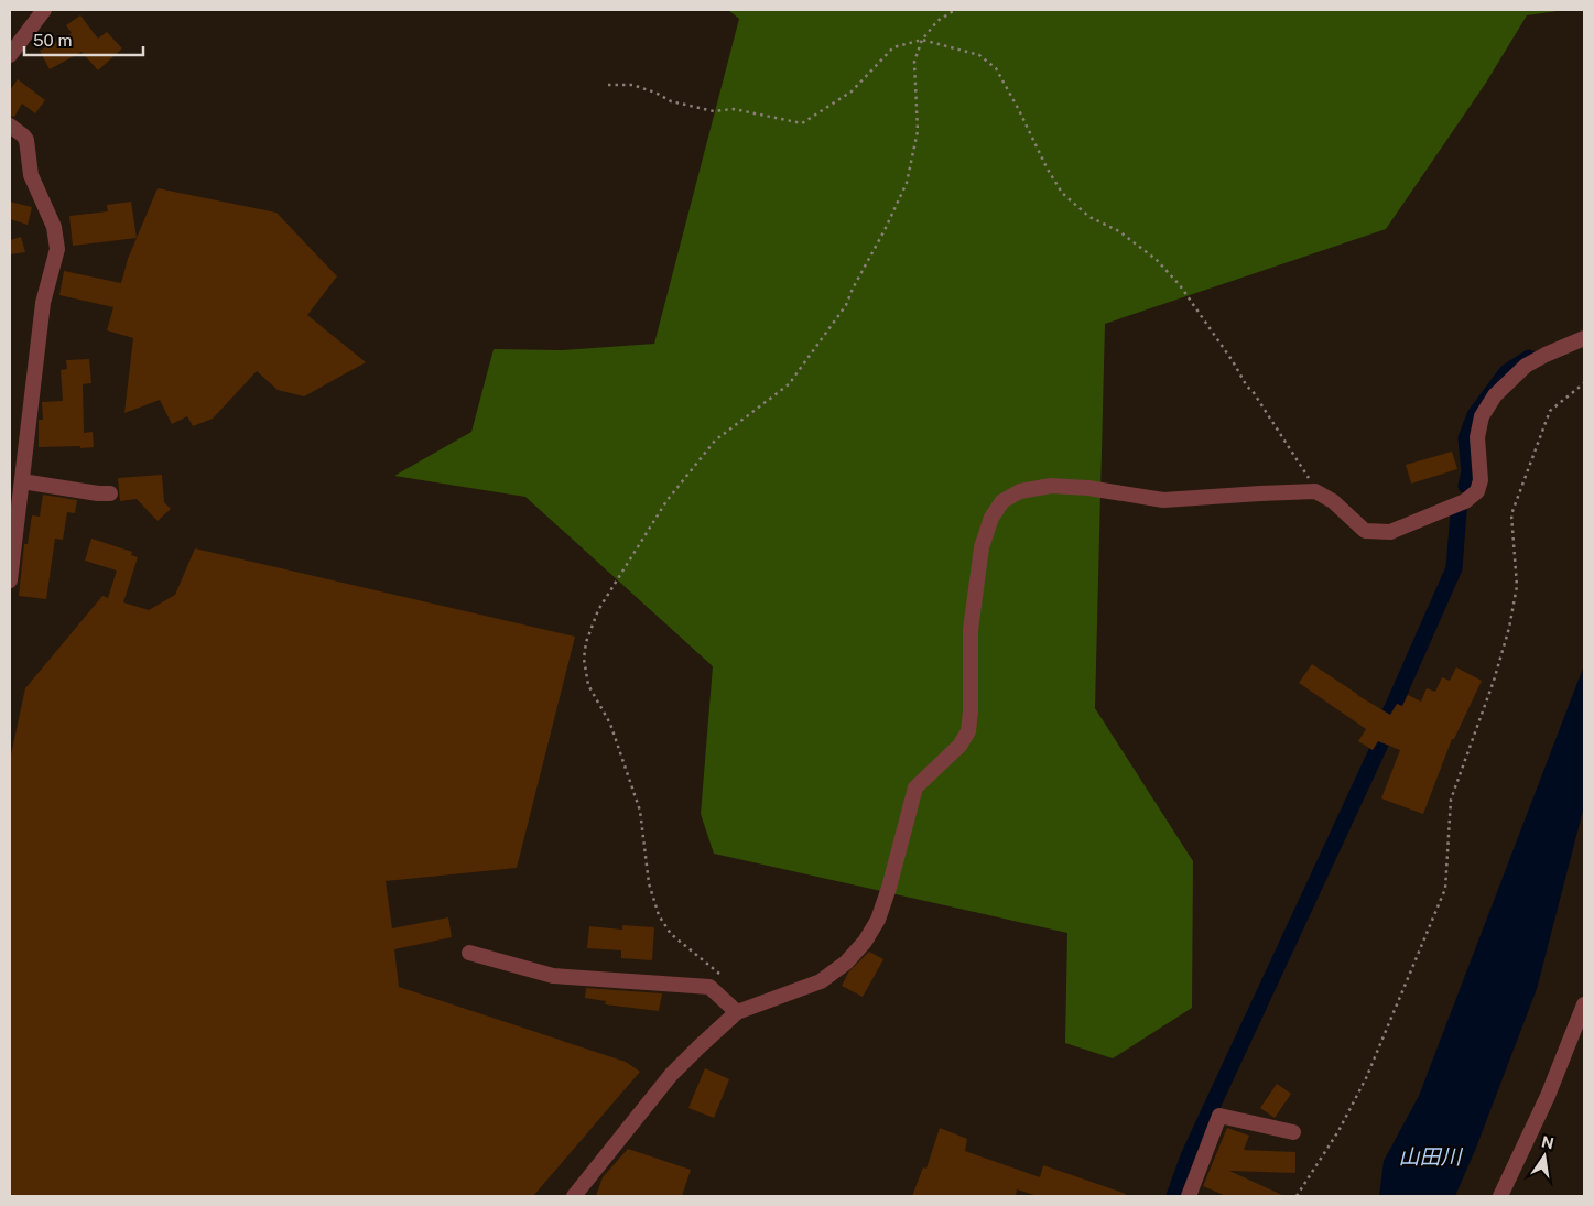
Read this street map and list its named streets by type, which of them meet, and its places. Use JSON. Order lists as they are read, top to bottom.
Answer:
{
  "water": ["山田川"],
  "scale_bar": "50 m",
  "north": "top"
}
